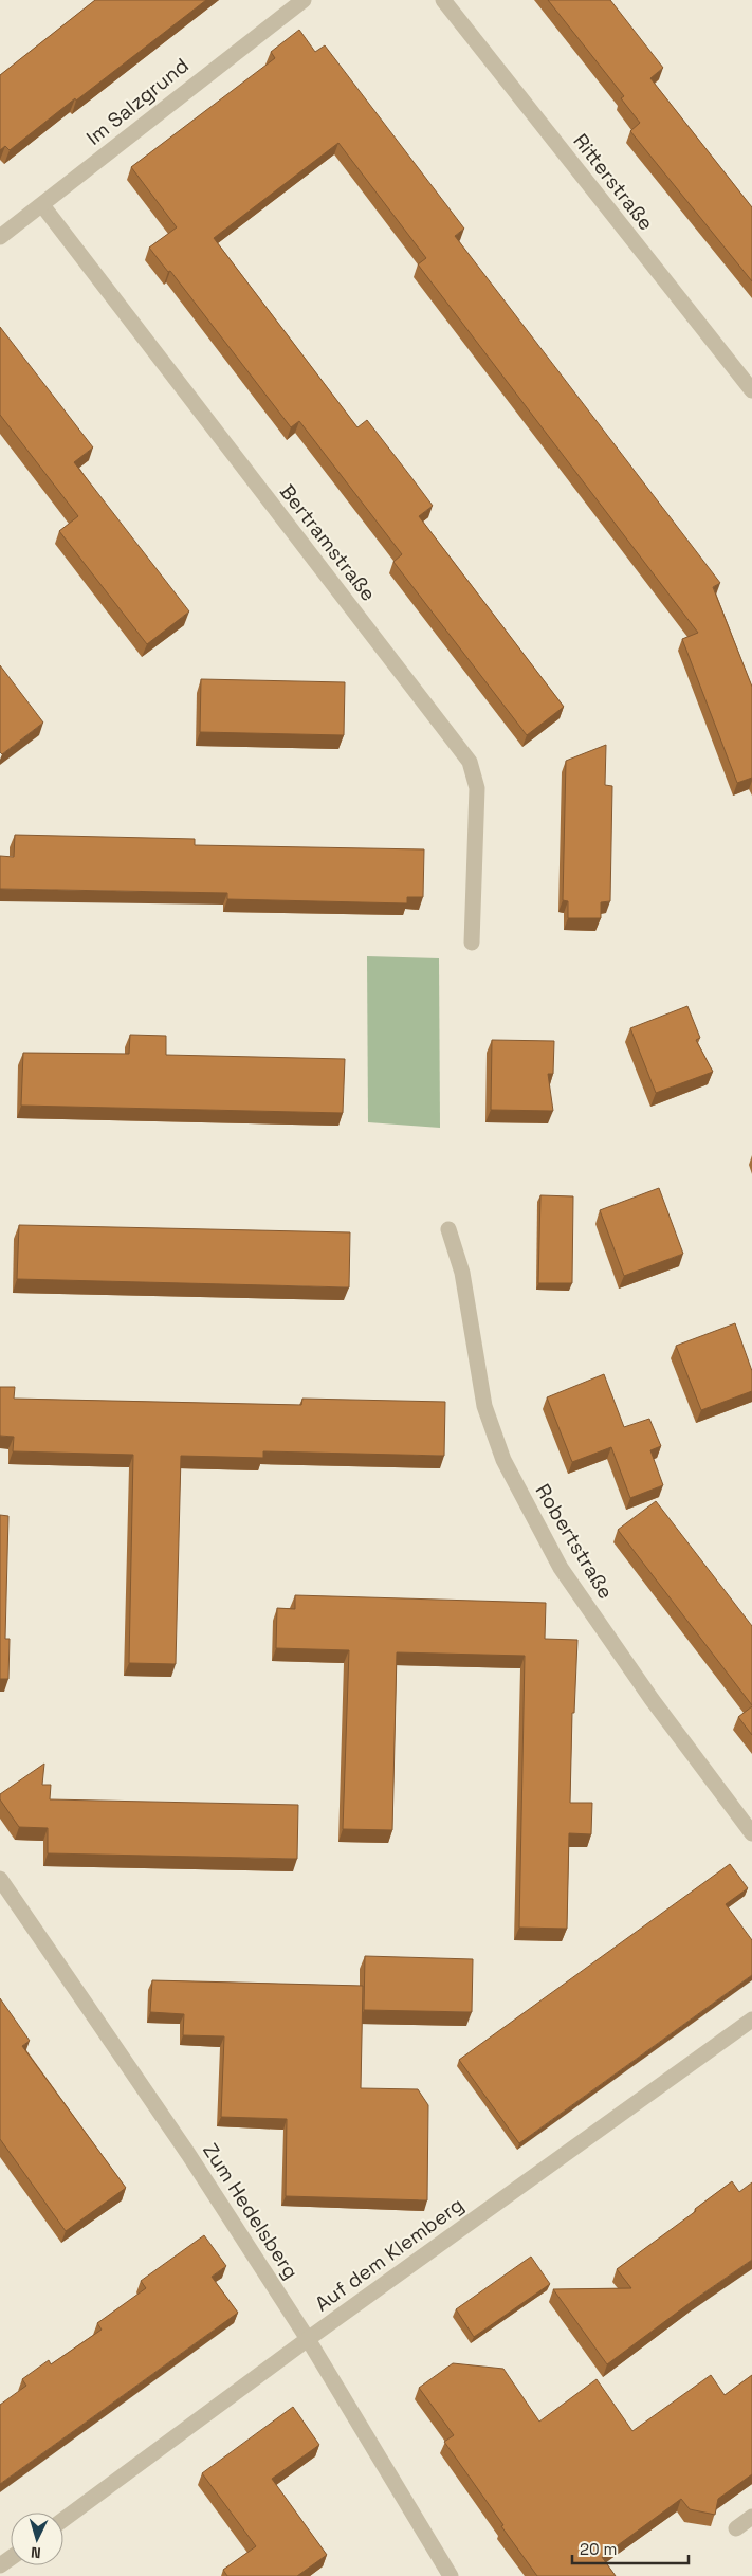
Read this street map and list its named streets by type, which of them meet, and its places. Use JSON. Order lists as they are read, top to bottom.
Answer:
{
  "streets": {
    "street": [
      "Im Salzgrund",
      "Ritterstraße",
      "Bertramstraße",
      "Robertstraße",
      "Zum Hedelsberg",
      "Auf dem Klemberg"
    ]
  },
  "crossings": [
    ["Im Salzgrund", "Bertramstraße"],
    ["Zum Hedelsberg", "Auf dem Klemberg"]
  ],
  "scale_bar": "20 m",
  "north": "bottom"
}
